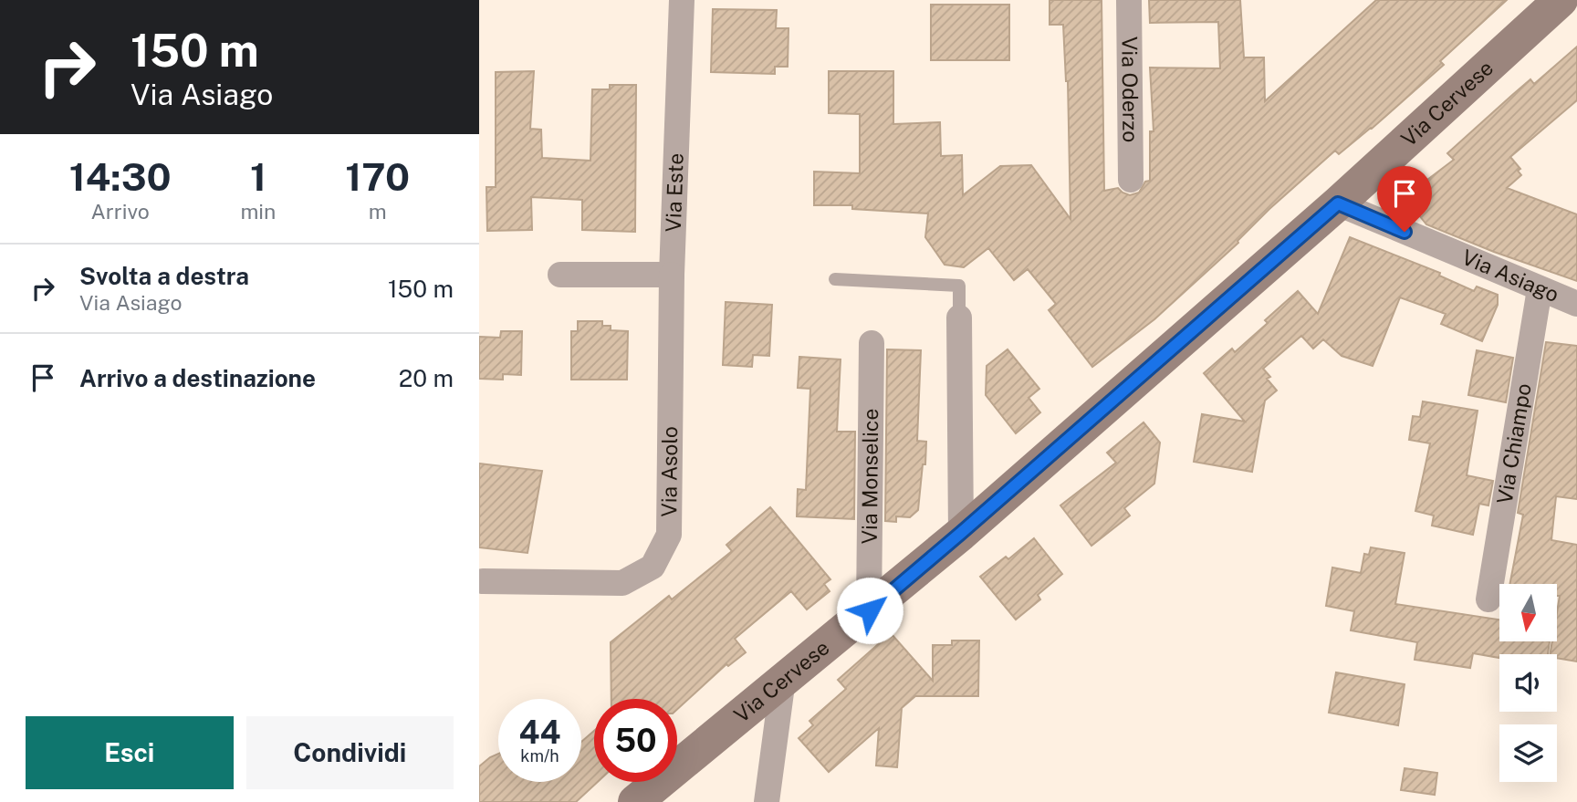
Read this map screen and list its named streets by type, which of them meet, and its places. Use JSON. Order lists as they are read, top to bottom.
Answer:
{
  "streets": {
    "main road": ["Via Cervese"],
    "street": [
      "Via Oderzo",
      "Via Este",
      "Via Asiago",
      "Via Chiampo",
      "Via Asolo",
      "Via Monselice"
    ]
  },
  "crossings": [
    ["Via Cervese", "Via Asiago"],
    ["Via Cervese", "Via Monselice"],
    ["Via Este", "Via Asolo"],
    ["Via Asiago", "Via Chiampo"]
  ],
  "north": "bottom",
  "page": {
    "turn": ["150 m", "Via Asiago"],
    "eta": [
      "14:30",
      "Arrivo",
      "1",
      "min",
      "170",
      "m"
    ],
    "list": [
      {
        "name": "Svolta a destra",
        "note": "Via Asiago",
        "value": "150 m"
      },
      {
        "name": "Arrivo a destinazione",
        "value": "20 m"
      }
    ],
    "speed": "44 km/h",
    "limit": "50",
    "buttons": ["Esci", "Condividi"]
  }
}
